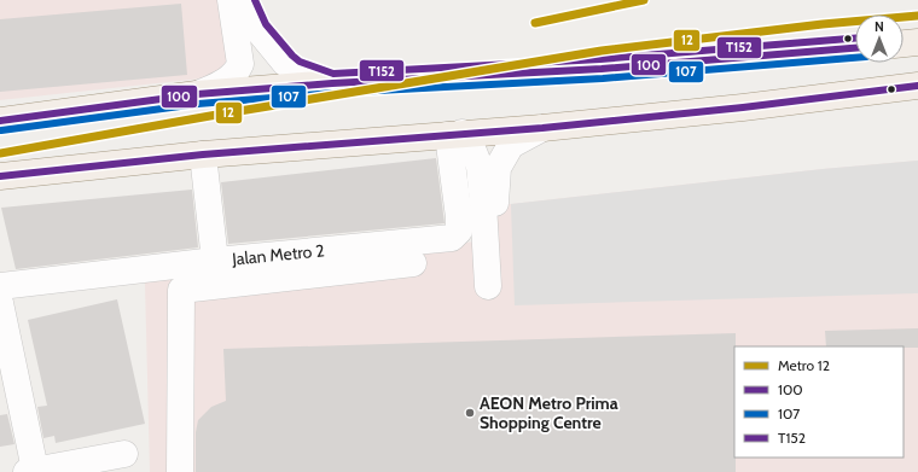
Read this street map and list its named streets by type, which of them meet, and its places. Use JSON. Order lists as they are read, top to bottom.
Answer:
{
  "streets": {
    "street": ["Jalan Metro 2"]
  },
  "places": ["AEON Metro Prima Shopping Centre"],
  "lines": [
    "metro line 12",
    "transit line T152",
    "transit line 100",
    "transit line 107"
  ],
  "legend": [
    "Metro 12",
    "100",
    "107",
    "T152"
  ],
  "north": "top"
}
